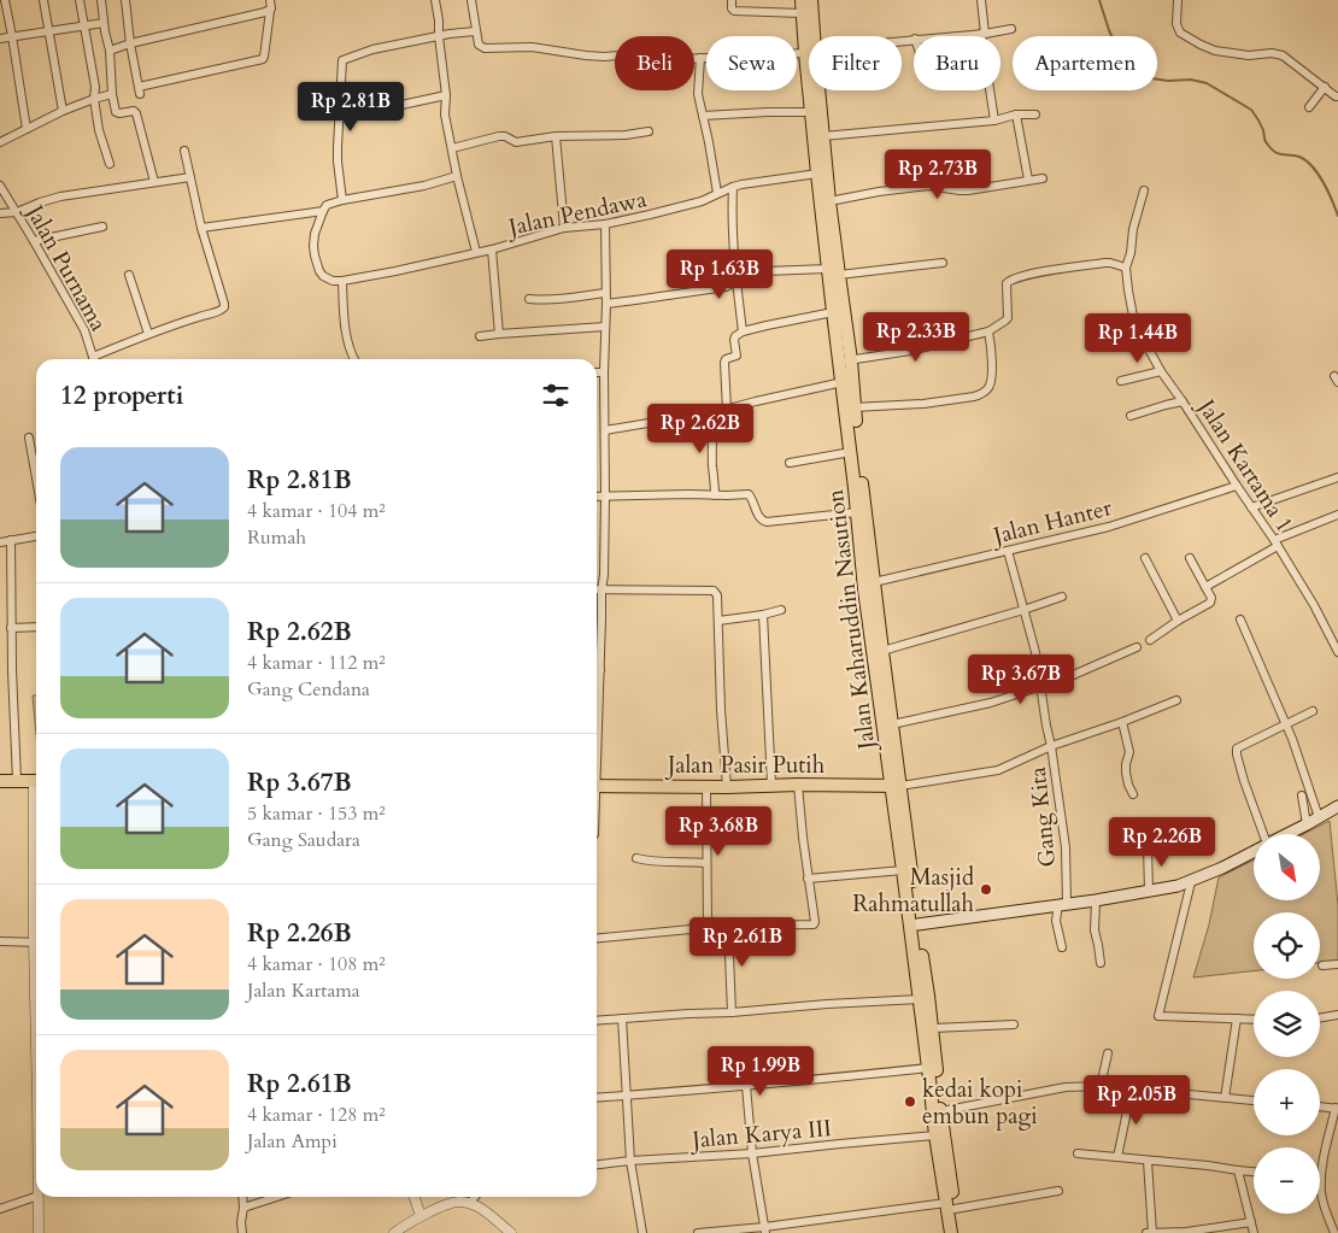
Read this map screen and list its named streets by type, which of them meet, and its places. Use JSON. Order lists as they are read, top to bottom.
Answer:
{
  "streets": {
    "highway": ["Jalan Kaharuddin Nasution", "Jalan Pasir Putih"],
    "street": [
      "Jalan Pendawa",
      "Jalan Purnama",
      "Jalan Kartama 1",
      "Jalan Hanter",
      "Gang Kita",
      "Jalan Karya III"
    ]
  },
  "crossings": [
    ["Jalan Pendawa", "Jalan Kaharuddin Nasution"],
    ["Jalan Kartama 1", "Jalan Hanter"],
    ["Jalan Hanter", "Jalan Kaharuddin Nasution"],
    ["Jalan Hanter", "Gang Kita"],
    ["Jalan Kaharuddin Nasution", "Jalan Pasir Putih"],
    ["Jalan Kaharuddin Nasution", "Jalan Karya III"]
  ],
  "places": ["Masjid Rahmatullah", "kedai kopi embun pagi"],
  "north": "bottom right",
  "page": {
    "chip": [
      "Beli",
      "Sewa",
      "Filter",
      "Baru",
      "Apartemen"
    ],
    "price": [
      "Rp 2.81B",
      "Rp 2.73B",
      "Rp 1.63B",
      "Rp 2.33B",
      "Rp 1.44B",
      "Rp 2.62B",
      "Rp 3.67B",
      "Rp 3.68B",
      "Rp 2.26B",
      "Rp 2.61B",
      "Rp 1.99B",
      "Rp 2.05B"
    ],
    "heading": "12 properti",
    "list": [
      {
        "name": "Rp 2.81B",
        "note": "4 kamar · 104 m² · Rumah"
      },
      {
        "name": "Rp 2.62B",
        "note": "4 kamar · 112 m² · Gang Cendana"
      },
      {
        "name": "Rp 3.67B",
        "note": "5 kamar · 153 m² · Gang Saudara"
      },
      {
        "name": "Rp 2.26B",
        "note": "4 kamar · 108 m² · Jalan Kartama"
      },
      {
        "name": "Rp 2.61B",
        "note": "4 kamar · 128 m² · Jalan Ampi"
      }
    ],
    "map_buttons": ["+", "−"]
  }
}
